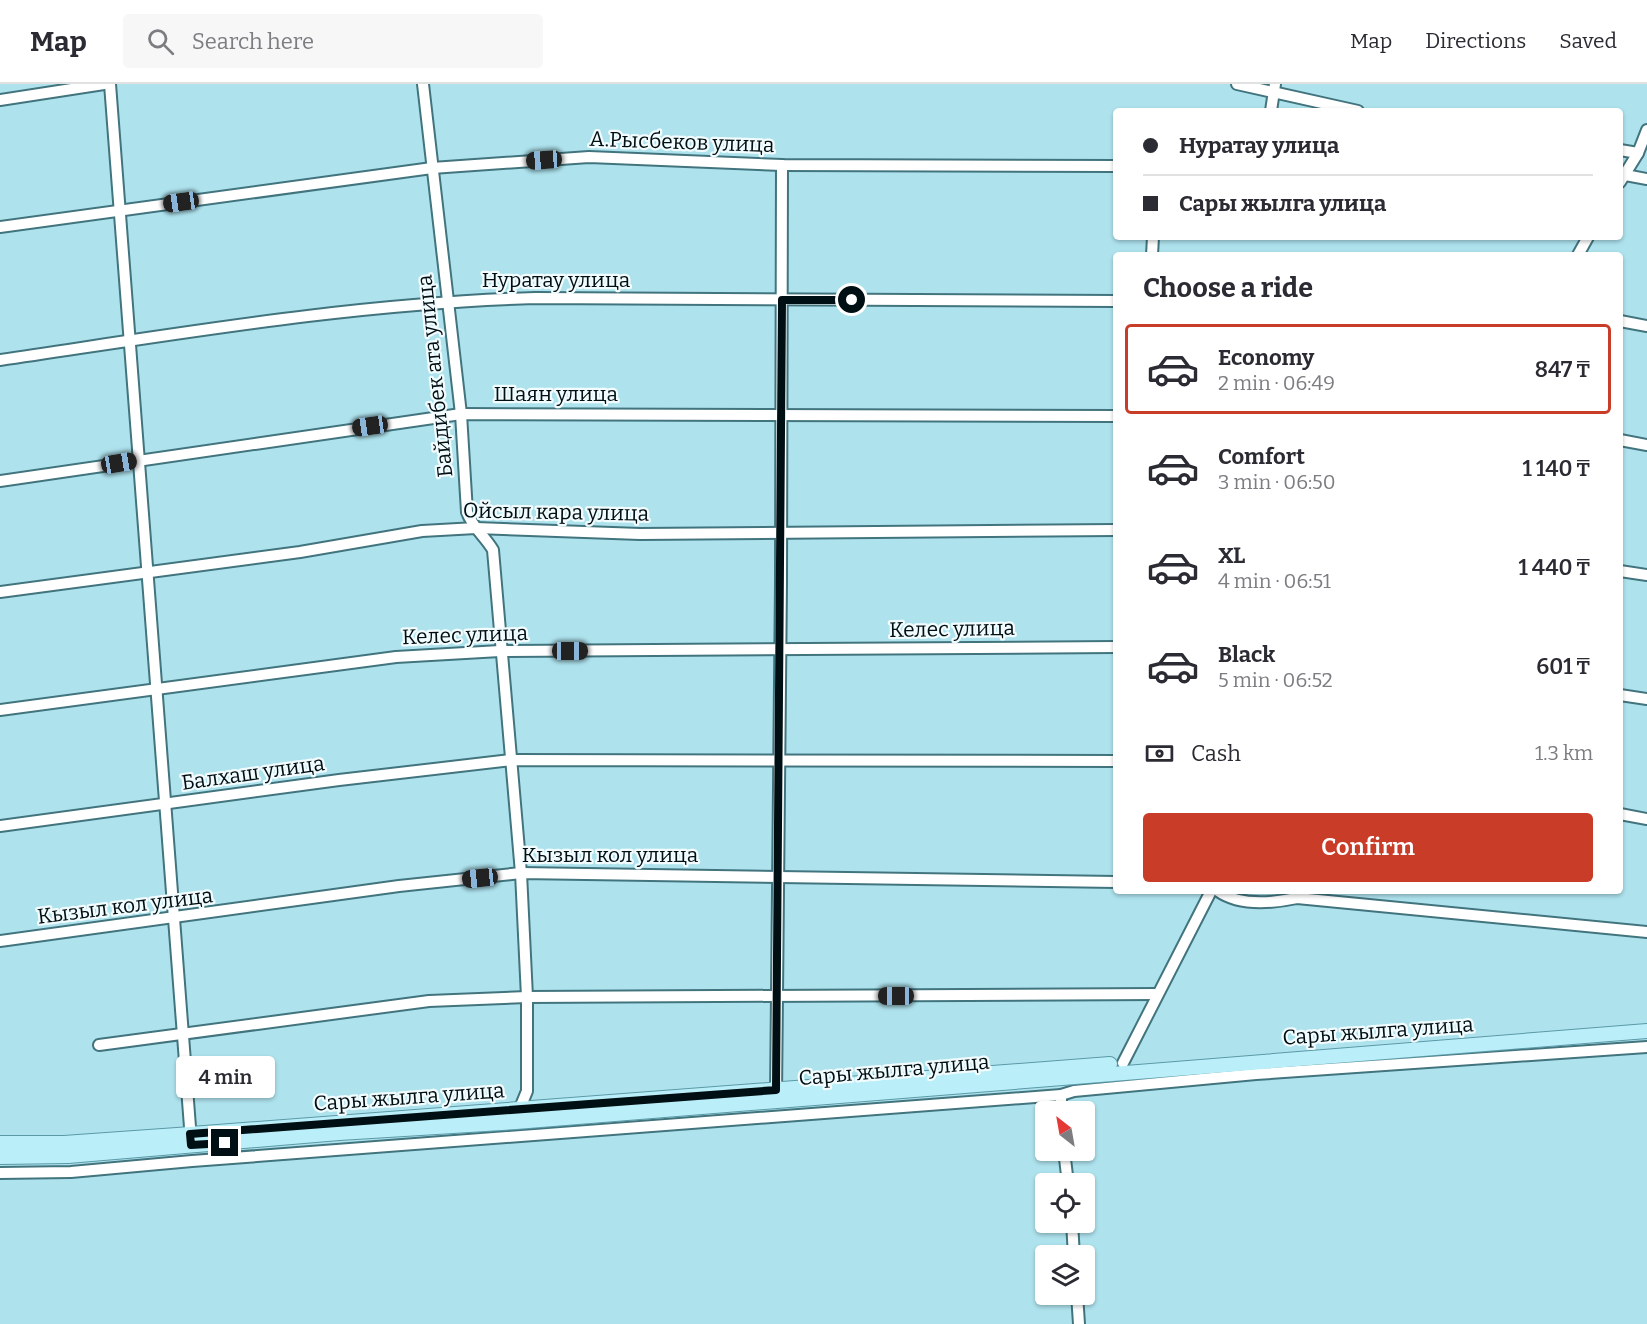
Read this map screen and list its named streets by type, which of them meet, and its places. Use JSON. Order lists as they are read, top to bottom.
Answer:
{
  "streets": {
    "main road": ["Сары жылга улица"],
    "street": [
      "А.Рысбеков улица",
      "Нуратау улица",
      "Байдибек ата улица",
      "Шаян улица",
      "Ойсыл кара улица",
      "Келес улица",
      "Балхаш улица",
      "Кызыл кол улица"
    ]
  },
  "crossings": [
    ["А.Рысбеков улица", "Байдибек ата улица"],
    ["Нуратау улица", "Байдибек ата улица"],
    ["Байдибек ата улица", "Шаян улица"],
    ["Байдибек ата улица", "Ойсыл кара улица"],
    ["Байдибек ата улица", "Келес улица"],
    ["Байдибек ата улица", "Балхаш улица"],
    ["Байдибек ата улица", "Кызыл кол улица"],
    ["Байдибек ата улица", "Сары жылга улица"]
  ],
  "north": "top left",
  "page": {
    "header": "Map",
    "search": "Search here",
    "nav": ["Map", "Directions", "Saved"],
    "banner": ["Нуратау улица", "Сары жылга улица"],
    "heading": "Choose a ride",
    "list": [
      {
        "name": "Economy",
        "note": "2 min · 06:49",
        "value": "847 ₸"
      },
      {
        "name": "Comfort",
        "note": "3 min · 06:50",
        "value": "1 140 ₸"
      },
      {
        "name": "XL",
        "note": "4 min · 06:51",
        "value": "1 440 ₸"
      },
      {
        "name": "Black",
        "note": "5 min · 06:52",
        "value": "601 ₸"
      }
    ],
    "pay": ["Cash", "1.3 km"],
    "buttons": "Confirm",
    "bubble": "4 min"
  }
}
